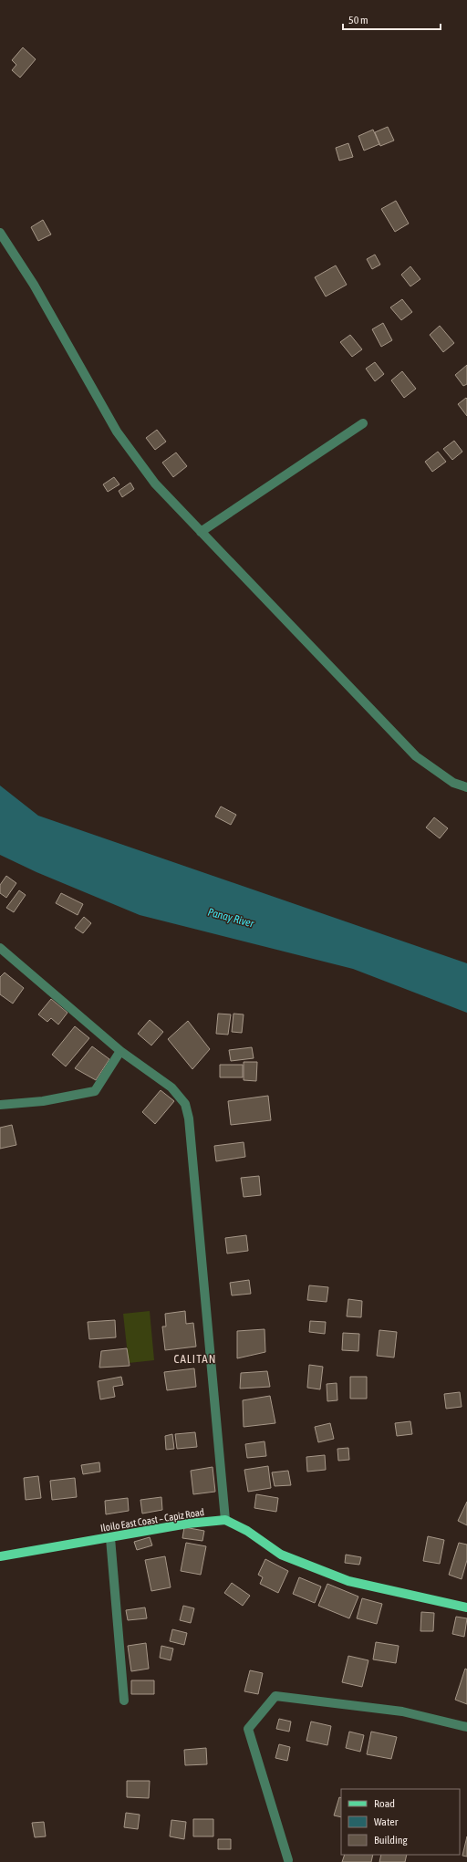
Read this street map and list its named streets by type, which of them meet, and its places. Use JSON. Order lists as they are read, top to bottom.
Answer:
{
  "streets": {
    "main road": ["Iloilo East Coast – Capiz Road"]
  },
  "districts": ["CALITAN"],
  "water": ["Panay River"],
  "legend": ["Road", "Water", "Building"],
  "scale_bar": "50 m"
}
